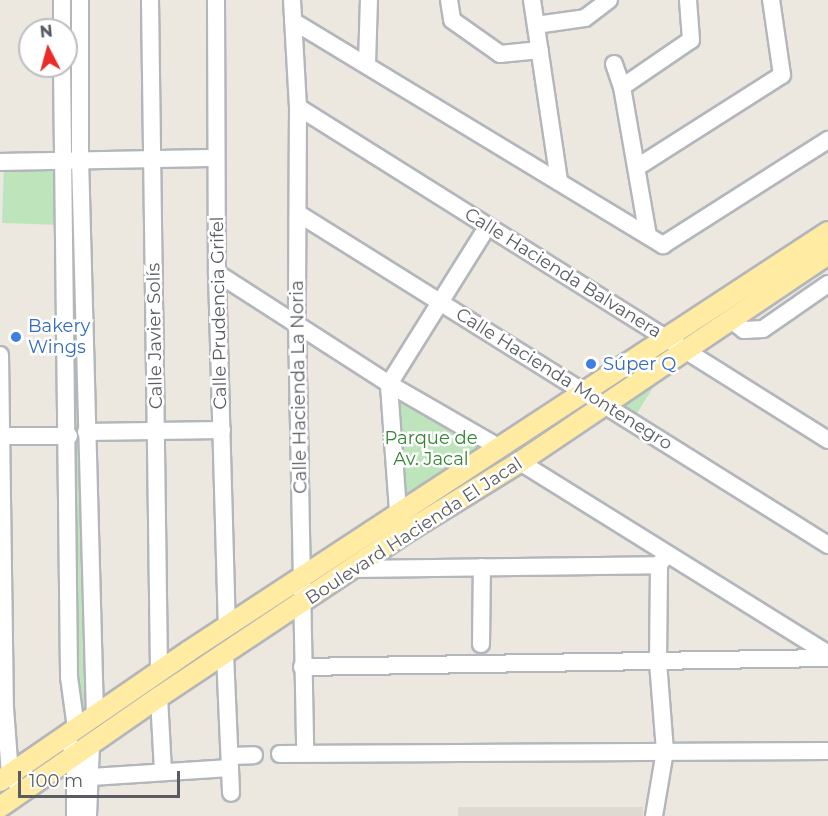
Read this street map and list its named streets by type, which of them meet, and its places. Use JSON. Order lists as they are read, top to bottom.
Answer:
{
  "streets": {
    "main road": ["Boulevard Hacienda El Jacal"],
    "street": [
      "Calle Hacienda Balvanera",
      "Calle Prudencia Grifel",
      "Calle Javier Solís",
      "Calle Hacienda Montenegro",
      "Calle Hacienda La Noria"
    ]
  },
  "crossings": [
    ["Calle Hacienda Balvanera", "Calle Hacienda La Noria"],
    ["Calle Hacienda Balvanera", "Boulevard Hacienda El Jacal"],
    ["Calle Prudencia Grifel", "Boulevard Hacienda El Jacal"],
    ["Calle Javier Solís", "Boulevard Hacienda El Jacal"],
    ["Calle Hacienda Montenegro", "Calle Hacienda La Noria"],
    ["Calle Hacienda Montenegro", "Boulevard Hacienda El Jacal"],
    ["Calle Hacienda La Noria", "Boulevard Hacienda El Jacal"]
  ],
  "parks": ["Parque de Av. Jacal"],
  "places": ["Bakery Wings", "Súper Q"],
  "scale_bar": "100 m",
  "north": "top"
}
